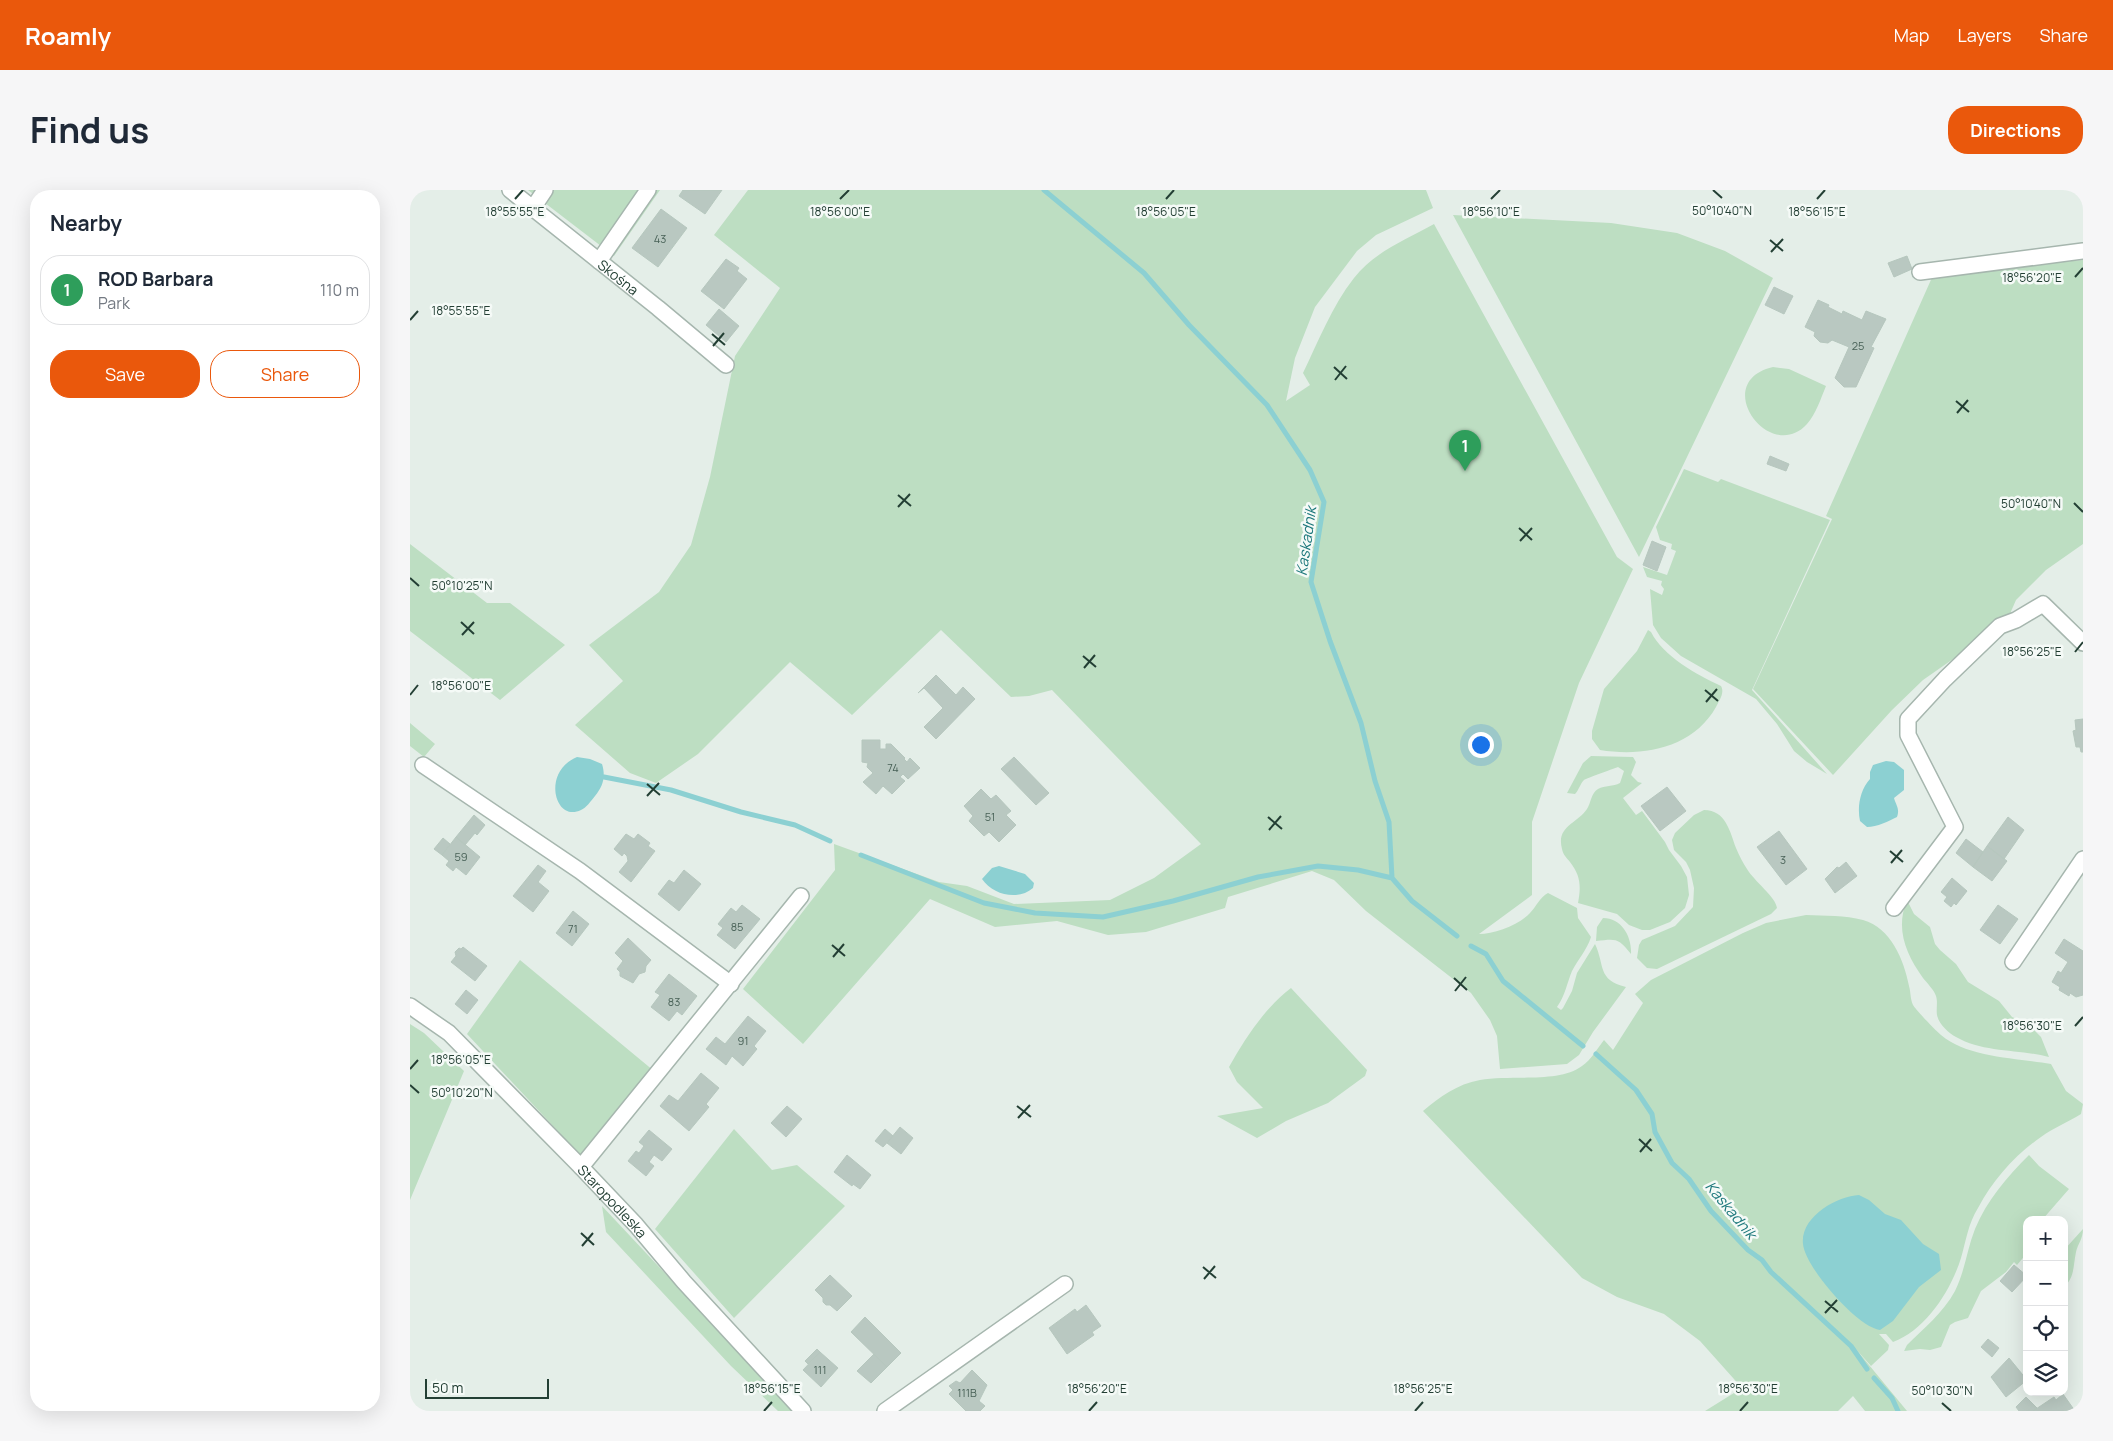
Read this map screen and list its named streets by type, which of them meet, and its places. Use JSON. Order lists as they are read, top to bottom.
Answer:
{
  "streets": {
    "street": ["Skośna", "Staropodleska"]
  },
  "water": ["Kaskadnik"],
  "house_numbers": [
    "43",
    "25",
    "74",
    "51",
    "59",
    "3",
    "85",
    "71",
    "83",
    "91",
    "111",
    "111B"
  ],
  "scale_bar": "50 m",
  "page": {
    "header": "Roamly",
    "nav": ["Map", "Layers", "Share"],
    "title": "Find us",
    "buttons": [
      "Directions",
      ["Save", "Share"]
    ],
    "heading": "Nearby",
    "list": [
      {
        "mark": "1",
        "name": "ROD Barbara",
        "note": "Park",
        "value": "110 m"
      }
    ],
    "pins": "1",
    "map_buttons": ["+", "−"],
    "scale": "50 m"
  },
  "coordinates": [
    "50°10'40\"N",
    "18°56'00\"E",
    "18°56'05\"E",
    "18°56'10\"E",
    "18°56'15\"E",
    "18°55'55\"E",
    "18°56'20\"E",
    "50°10'25\"N",
    "18°56'25\"E",
    "18°56'30\"E",
    "50°10'20\"N",
    "50°10'30\"N"
  ]
}
